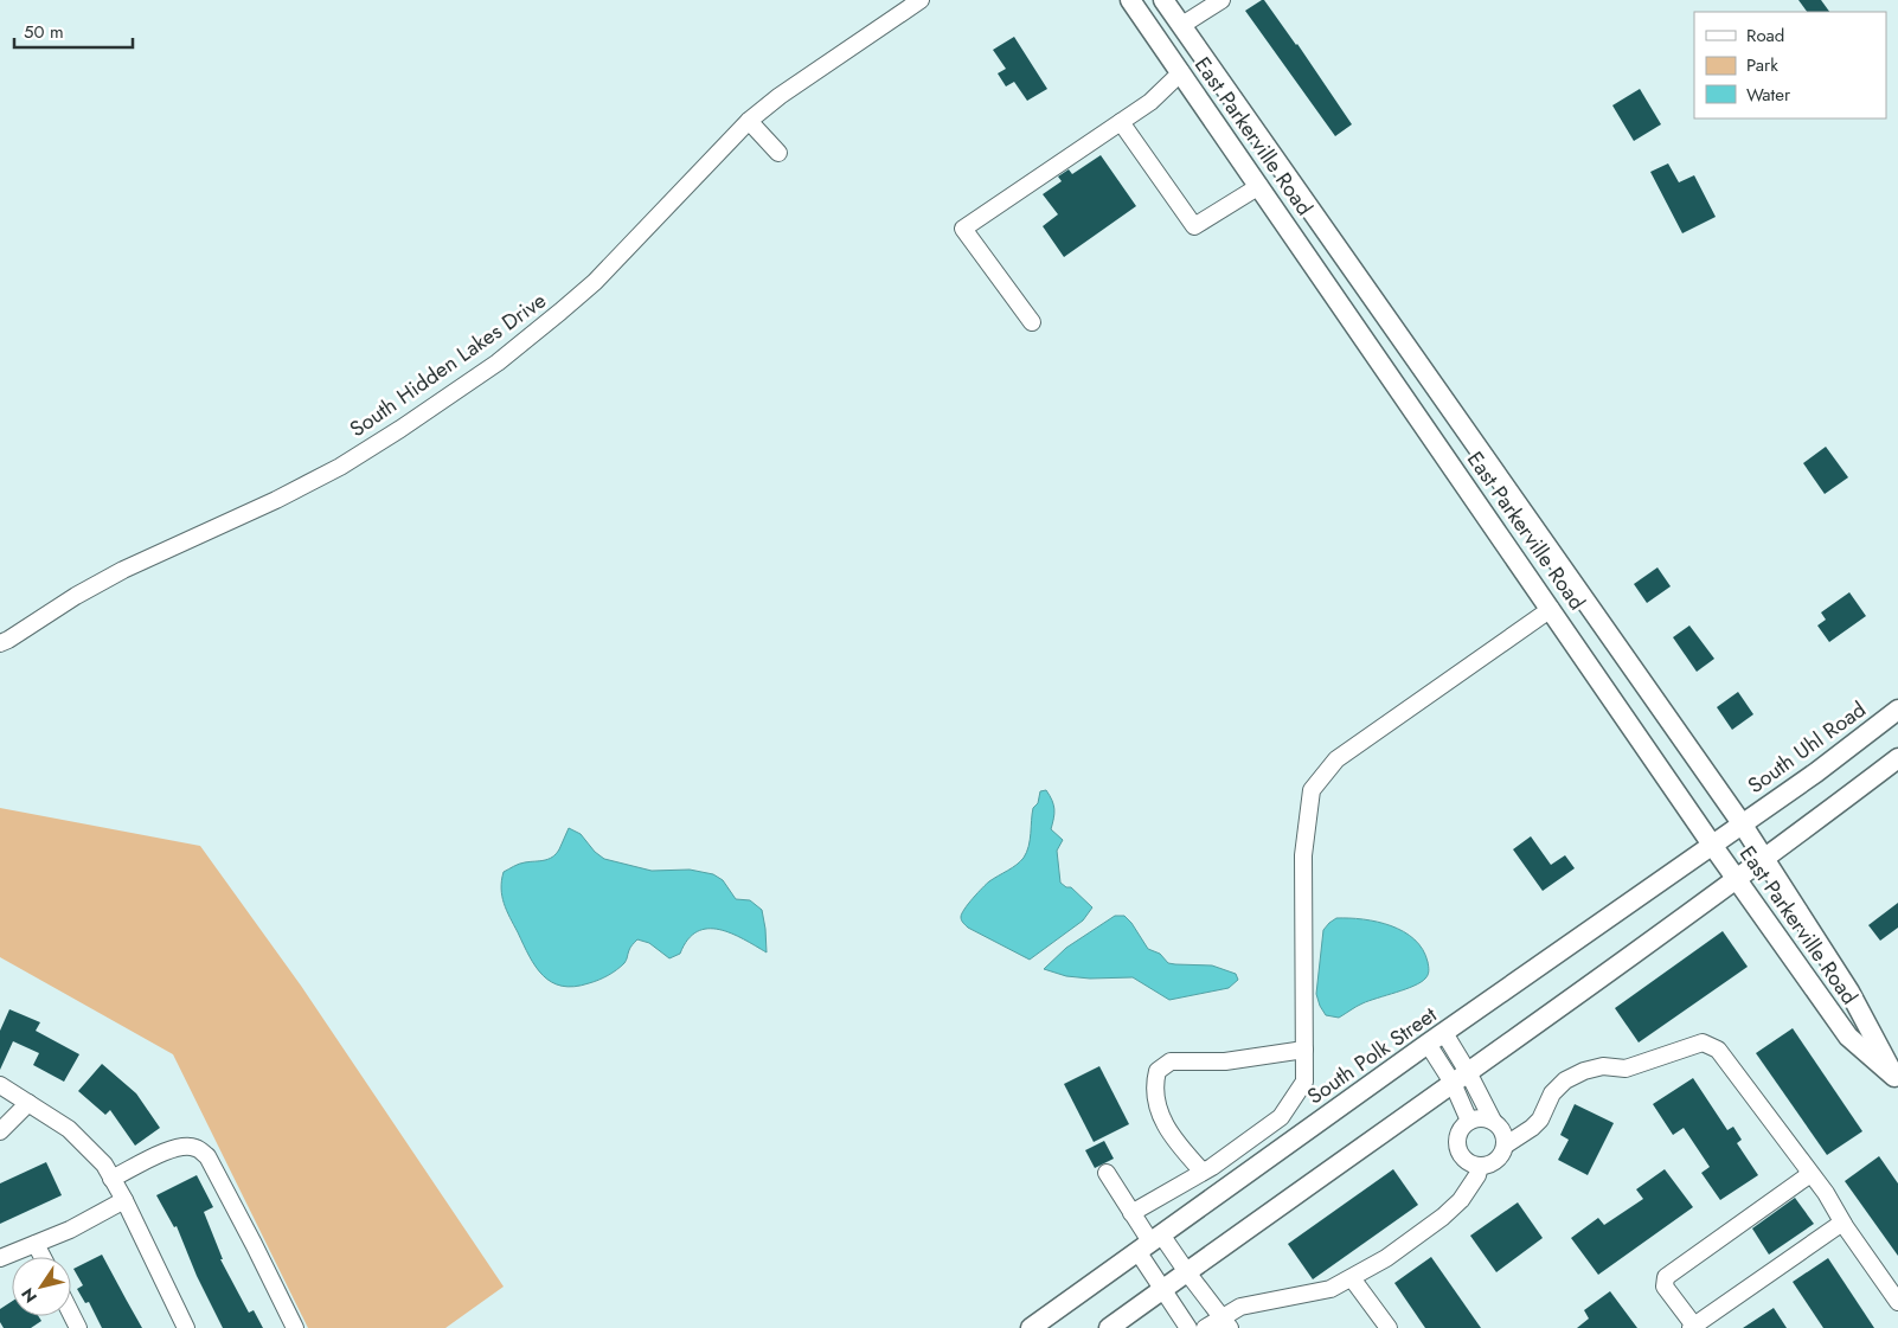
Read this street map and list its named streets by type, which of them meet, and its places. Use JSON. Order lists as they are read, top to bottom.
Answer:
{
  "streets": {
    "main road": ["East Parkerville Road", "South Uhl Road", "South Polk Street"],
    "street": ["South Hidden Lakes Drive"]
  },
  "crossings": [
    ["East Parkerville Road", "South Uhl Road"],
    ["East Parkerville Road", "South Polk Street"],
    ["South Uhl Road", "South Polk Street"]
  ],
  "legend": ["Road", "Park", "Water"],
  "scale_bar": "50 m",
  "north": "bottom left"
}
